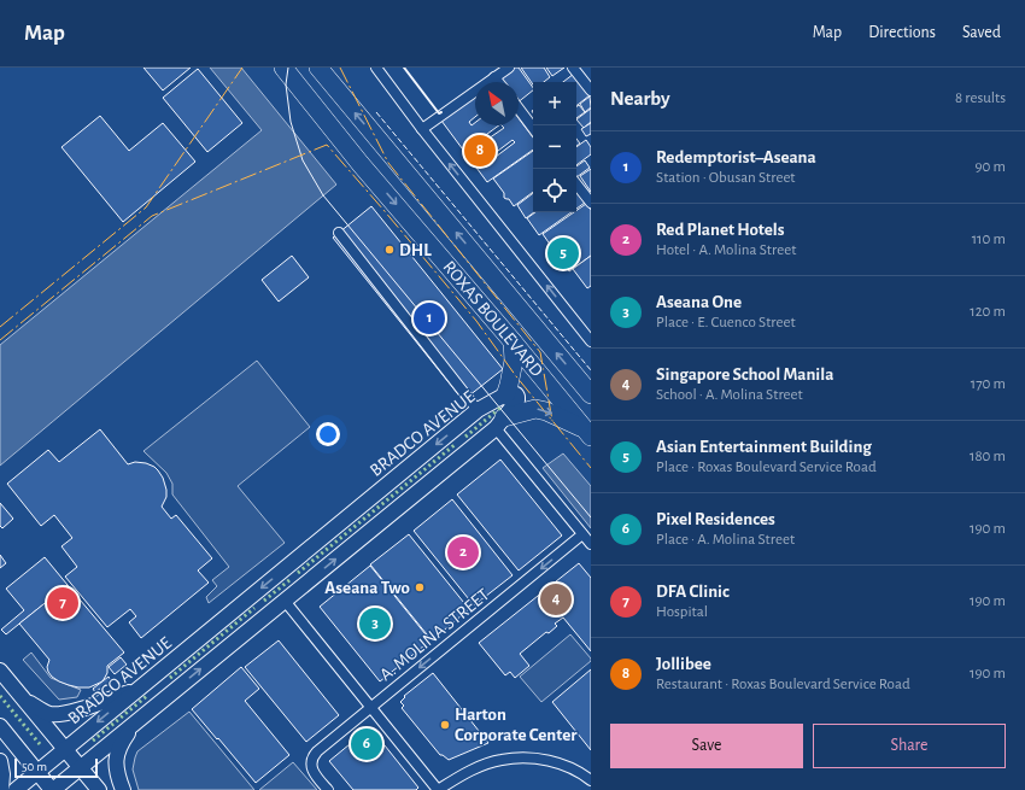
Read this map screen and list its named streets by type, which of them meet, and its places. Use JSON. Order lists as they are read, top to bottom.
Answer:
{
  "streets": {
    "highway": ["ROXAS BOULEVARD"],
    "street": ["BRADCO AVENUE", "A. MOLINA STREET"]
  },
  "one_way": ["A. MOLINA STREET"],
  "places": ["DHL", "Aseana Two", "Harton Corporate Center"],
  "scale_bar": "50 m",
  "north": "top left",
  "page": {
    "header": "Map",
    "nav": ["Map", "Directions", "Saved"],
    "heading": ["Nearby", "8 results"],
    "map_buttons": ["+", "−"],
    "list": [
      {
        "mark": "1",
        "name": "Redemptorist–Aseana",
        "note": "Station · Obusan Street",
        "value": "90 m"
      },
      {
        "mark": "2",
        "name": "Red Planet Hotels",
        "note": "Hotel · A. Molina Street",
        "value": "110 m"
      },
      {
        "mark": "3",
        "name": "Aseana One",
        "note": "Place · E. Cuenco Street",
        "value": "120 m"
      },
      {
        "mark": "4",
        "name": "Singapore School Manila",
        "note": "School · A. Molina Street",
        "value": "170 m"
      },
      {
        "mark": "5",
        "name": "Asian Entertainment Building",
        "note": "Place · Roxas Boulevard Service Road",
        "value": "180 m"
      },
      {
        "mark": "6",
        "name": "Pixel Residences",
        "note": "Place · A. Molina Street",
        "value": "190 m"
      },
      {
        "mark": "7",
        "name": "DFA Clinic",
        "note": "Hospital",
        "value": "190 m"
      },
      {
        "mark": "8",
        "name": "Jollibee",
        "note": "Restaurant · Roxas Boulevard Service Road",
        "value": "190 m"
      }
    ],
    "pins": [
      "8",
      "5",
      "1",
      "2",
      "4",
      "7",
      "3",
      "6"
    ],
    "buttons": ["Save", "Share"],
    "scale": "50 m"
  }
}
